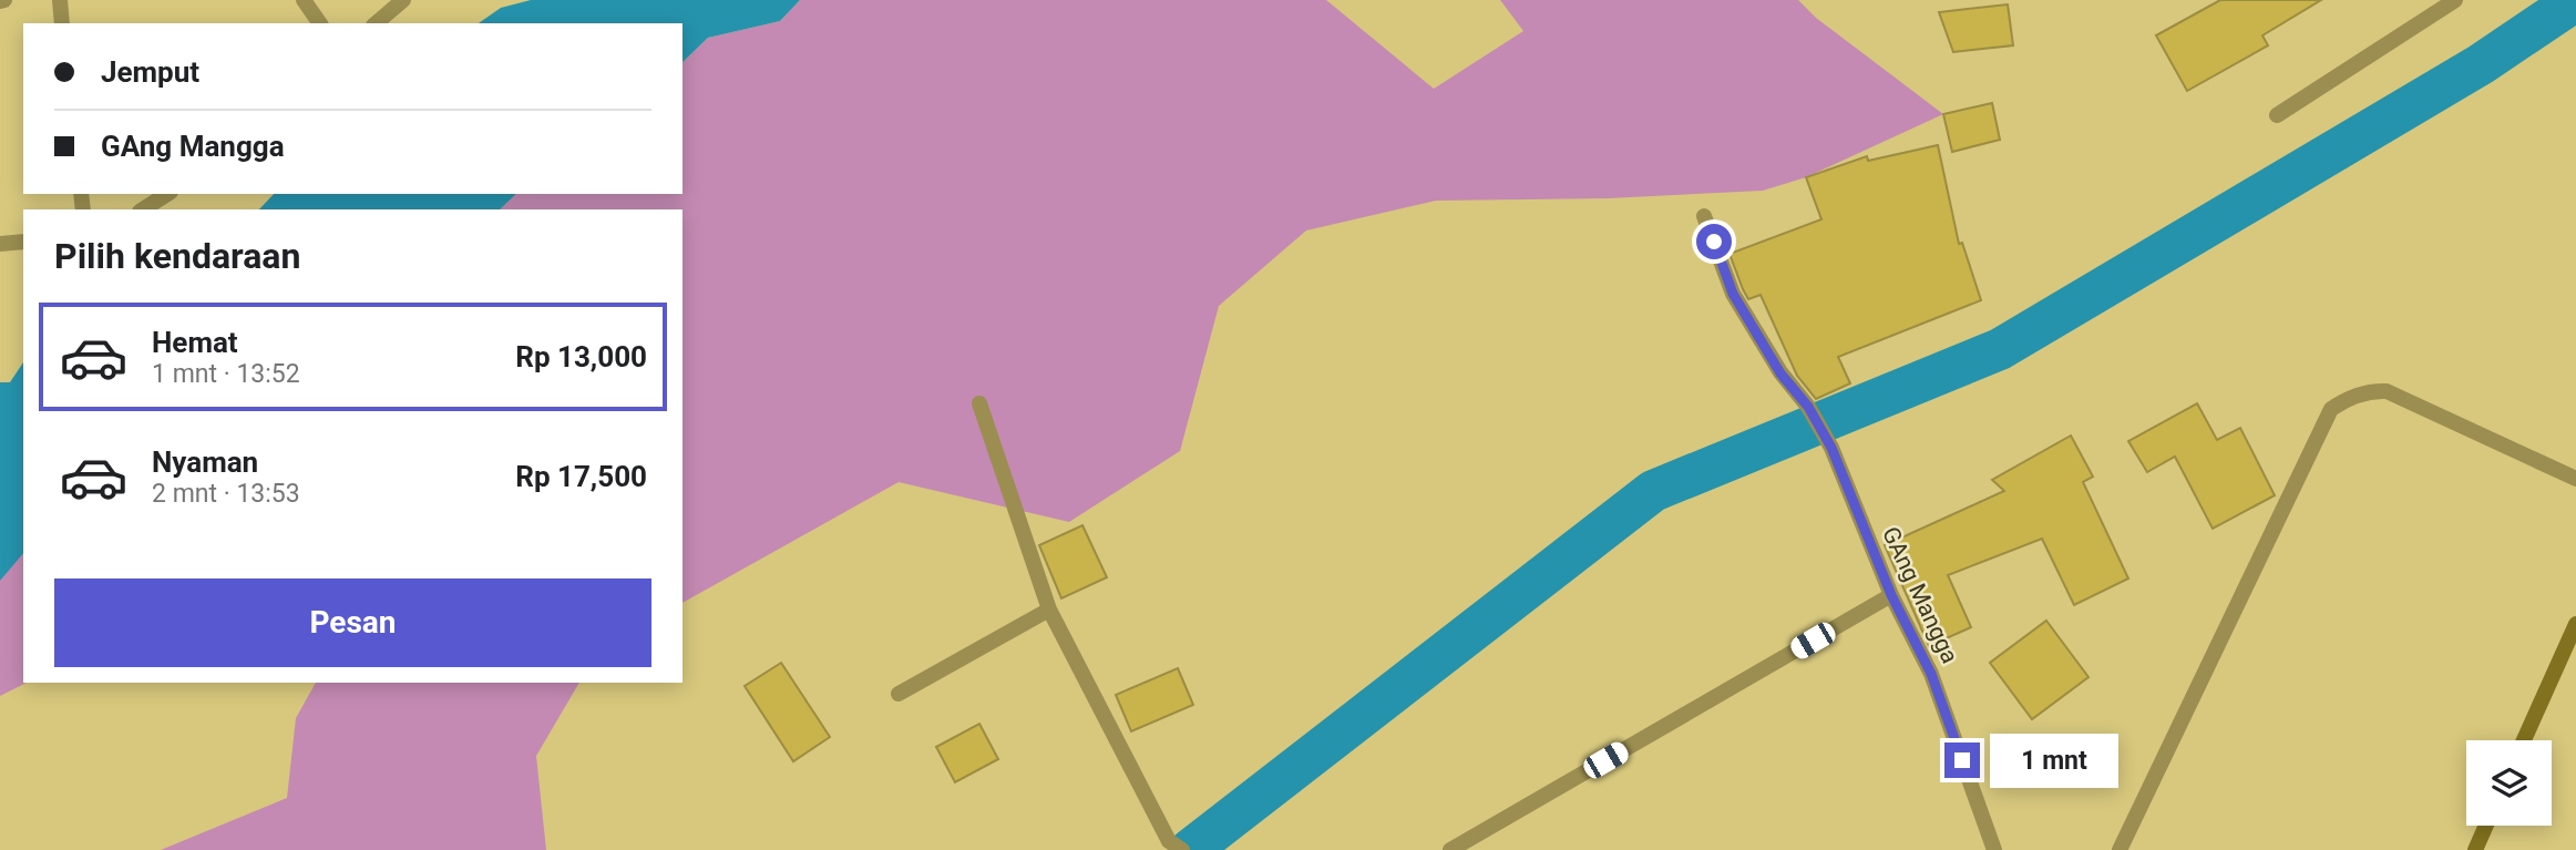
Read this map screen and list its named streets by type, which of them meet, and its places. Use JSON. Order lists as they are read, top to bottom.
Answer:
{
  "streets": {
    "street": ["GAng Mangga"]
  },
  "page": {
    "banner": ["Jemput", "GAng Mangga"],
    "heading": "Pilih kendaraan",
    "list": [
      {
        "name": "Hemat",
        "note": "1 mnt · 13:52",
        "value": "Rp 13,000"
      },
      {
        "name": "Nyaman",
        "note": "2 mnt · 13:53",
        "value": "Rp 17,500"
      }
    ],
    "buttons": "Pesan",
    "bubble": "1 mnt"
  }
}
